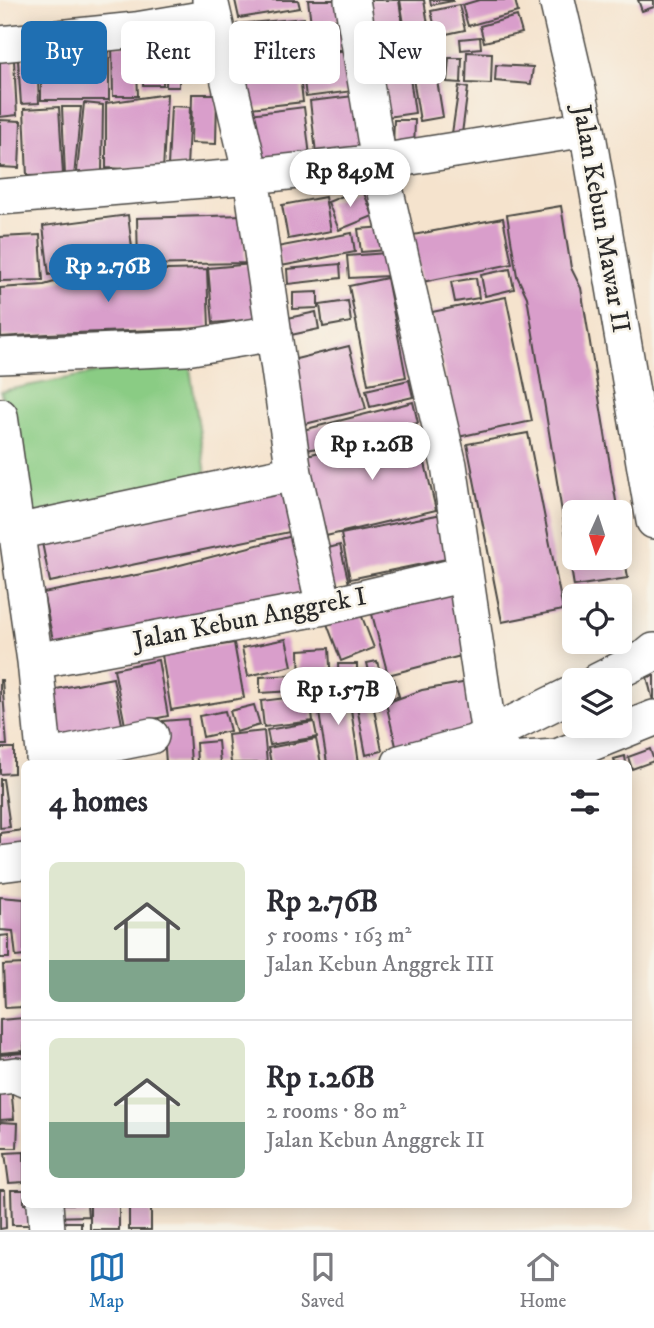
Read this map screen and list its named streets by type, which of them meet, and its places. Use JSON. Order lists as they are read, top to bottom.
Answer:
{
  "streets": {
    "street": ["Jalan Kebun Mawar II", "Jalan Kebun Anggrek I"]
  },
  "north": "bottom",
  "page": {
    "chip": [
      "Buy",
      "Rent",
      "Filters",
      "New"
    ],
    "price": [
      "Rp 849M",
      "Rp 2.76B",
      "Rp 1.26B",
      "Rp 1.57B"
    ],
    "heading": "4 homes",
    "list": [
      {
        "name": "Rp 2.76B",
        "note": "5 rooms · 163 m² · Jalan Kebun Anggrek III"
      },
      {
        "name": "Rp 1.26B",
        "note": "2 rooms · 80 m² · Jalan Kebun Anggrek II"
      }
    ],
    "tabs": ["Map", "Saved", "Home"]
  }
}
